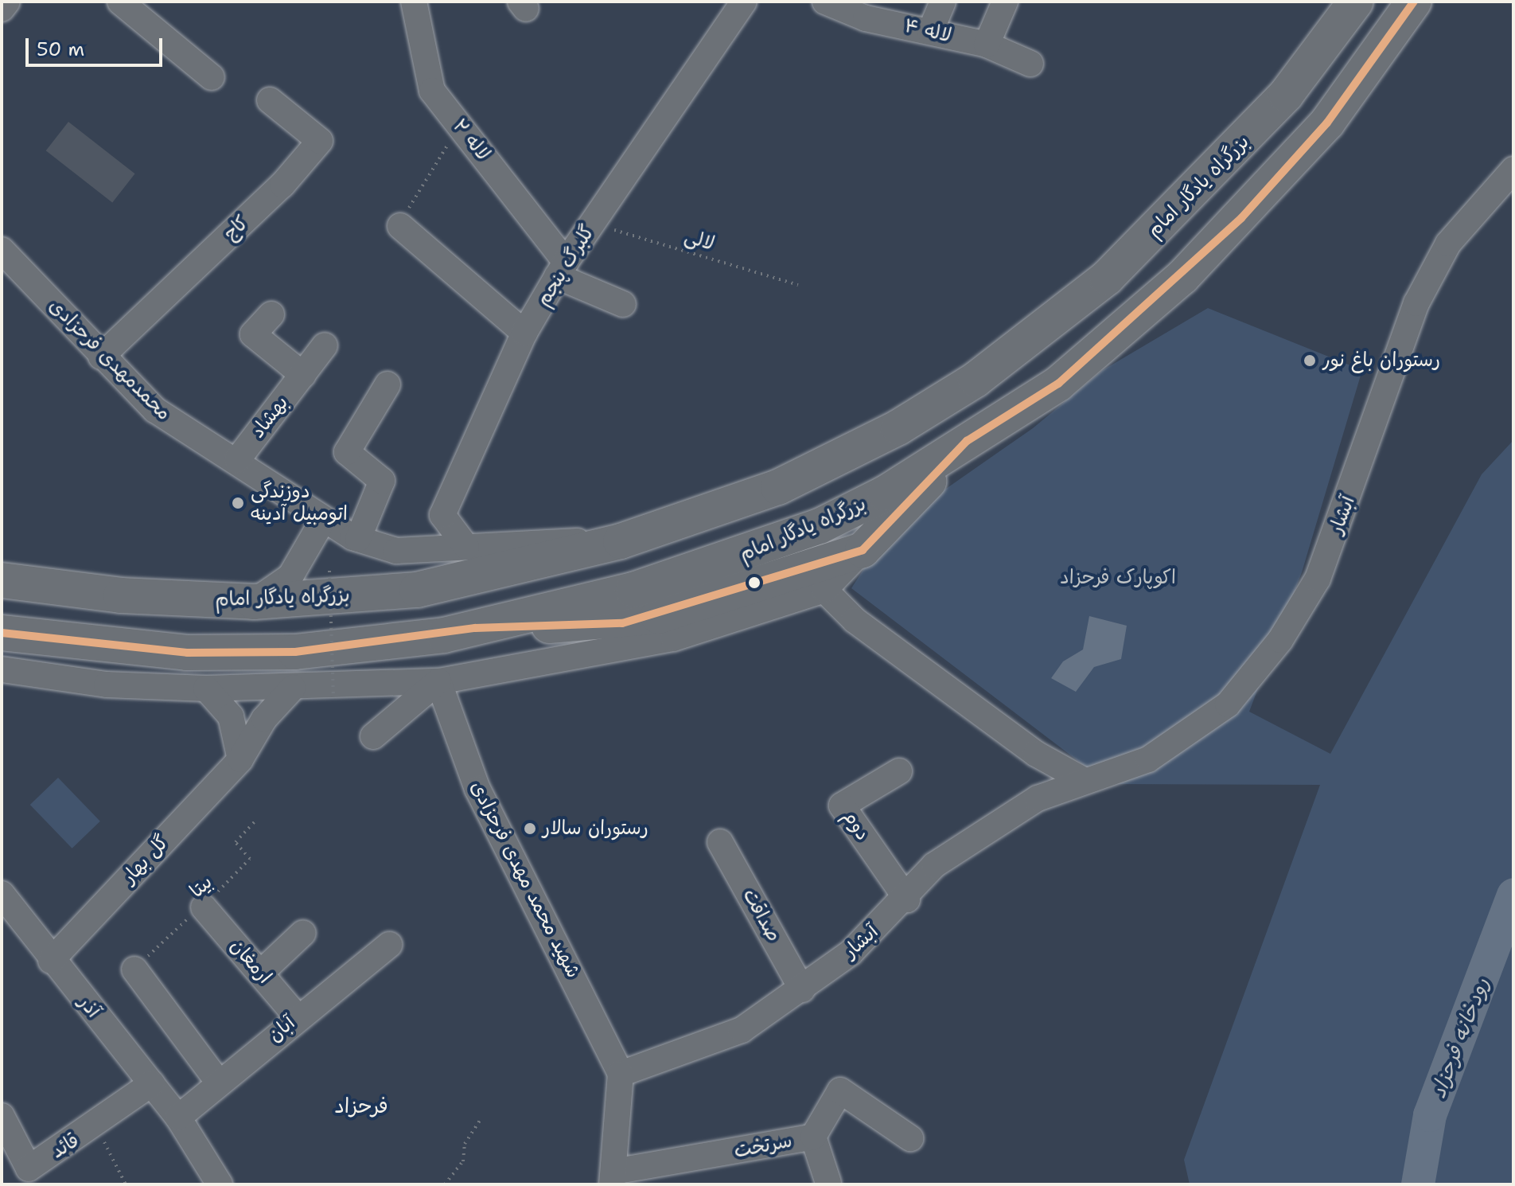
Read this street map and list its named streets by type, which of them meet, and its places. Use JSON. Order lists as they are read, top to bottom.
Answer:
{
  "streets": {
    "highway": ["بزرگراه یادگار امام"],
    "street": [
      "لاله ۴",
      "لاله ۲",
      "کاج",
      "گلبرگ پنجم",
      "محمدمهدی فرحزادی",
      "بهشاد",
      "آبشار",
      "دوم",
      "گل بهار",
      "شهید محمد مهدی فرحزادی",
      "صداقت",
      "ارمغان",
      "آذر",
      "آبان",
      "قائد",
      "سرتخت"
    ],
    "path": ["لالی", "بیتا"]
  },
  "crossings": [
    ["لاله ۲", "گلبرگ پنجم"],
    ["بزرگراه یادگار امام", "محمدمهدی فرحزادی"],
    ["کاج", "محمدمهدی فرحزادی"],
    ["لالی", "گلبرگ پنجم"],
    ["گلبرگ پنجم", "محمدمهدی فرحزادی"],
    ["محمدمهدی فرحزادی", "بهشاد"],
    ["آبشار", "دوم"],
    ["آبشار", "شهید محمد مهدی فرحزادی"],
    ["آبشار", "صداقت"],
    ["گل بهار", "آذر"],
    ["بیتا", "ارمغان"],
    ["ارمغان", "آبان"],
    ["آذر", "آبان"]
  ],
  "districts": ["فرحزاد"],
  "water": ["رودخانه فرحزاد"],
  "parks": ["اکوپارک فرحزاد"],
  "places": ["رستوران باغ نور", "دوزندگی اتومبیل آدینه", "رستوران سالار"],
  "scale_bar": "50 m"
}
